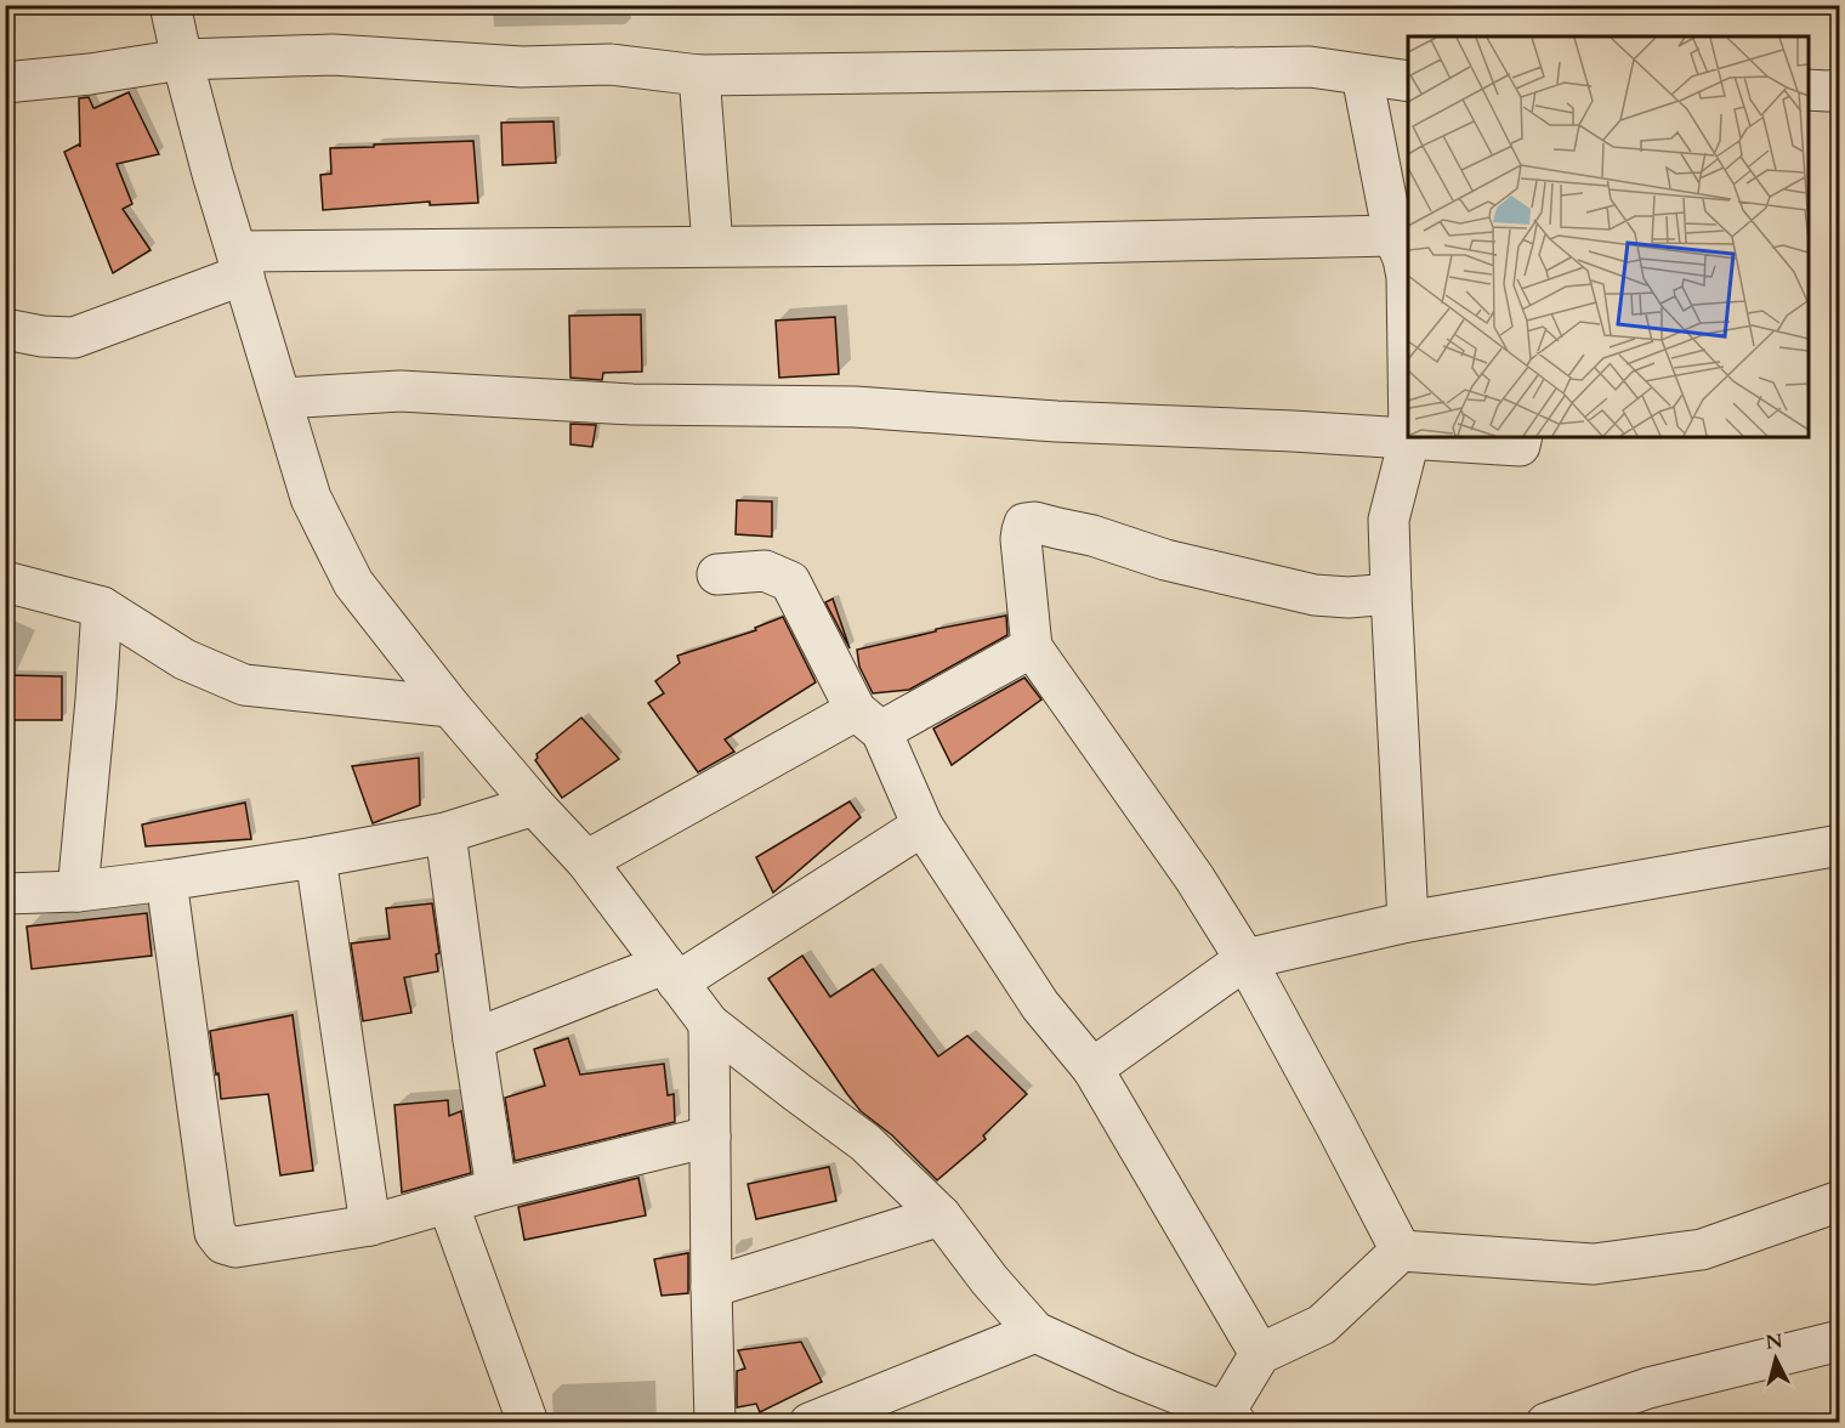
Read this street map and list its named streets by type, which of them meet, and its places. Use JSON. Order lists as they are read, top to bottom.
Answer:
{
  "north": "top"
}
